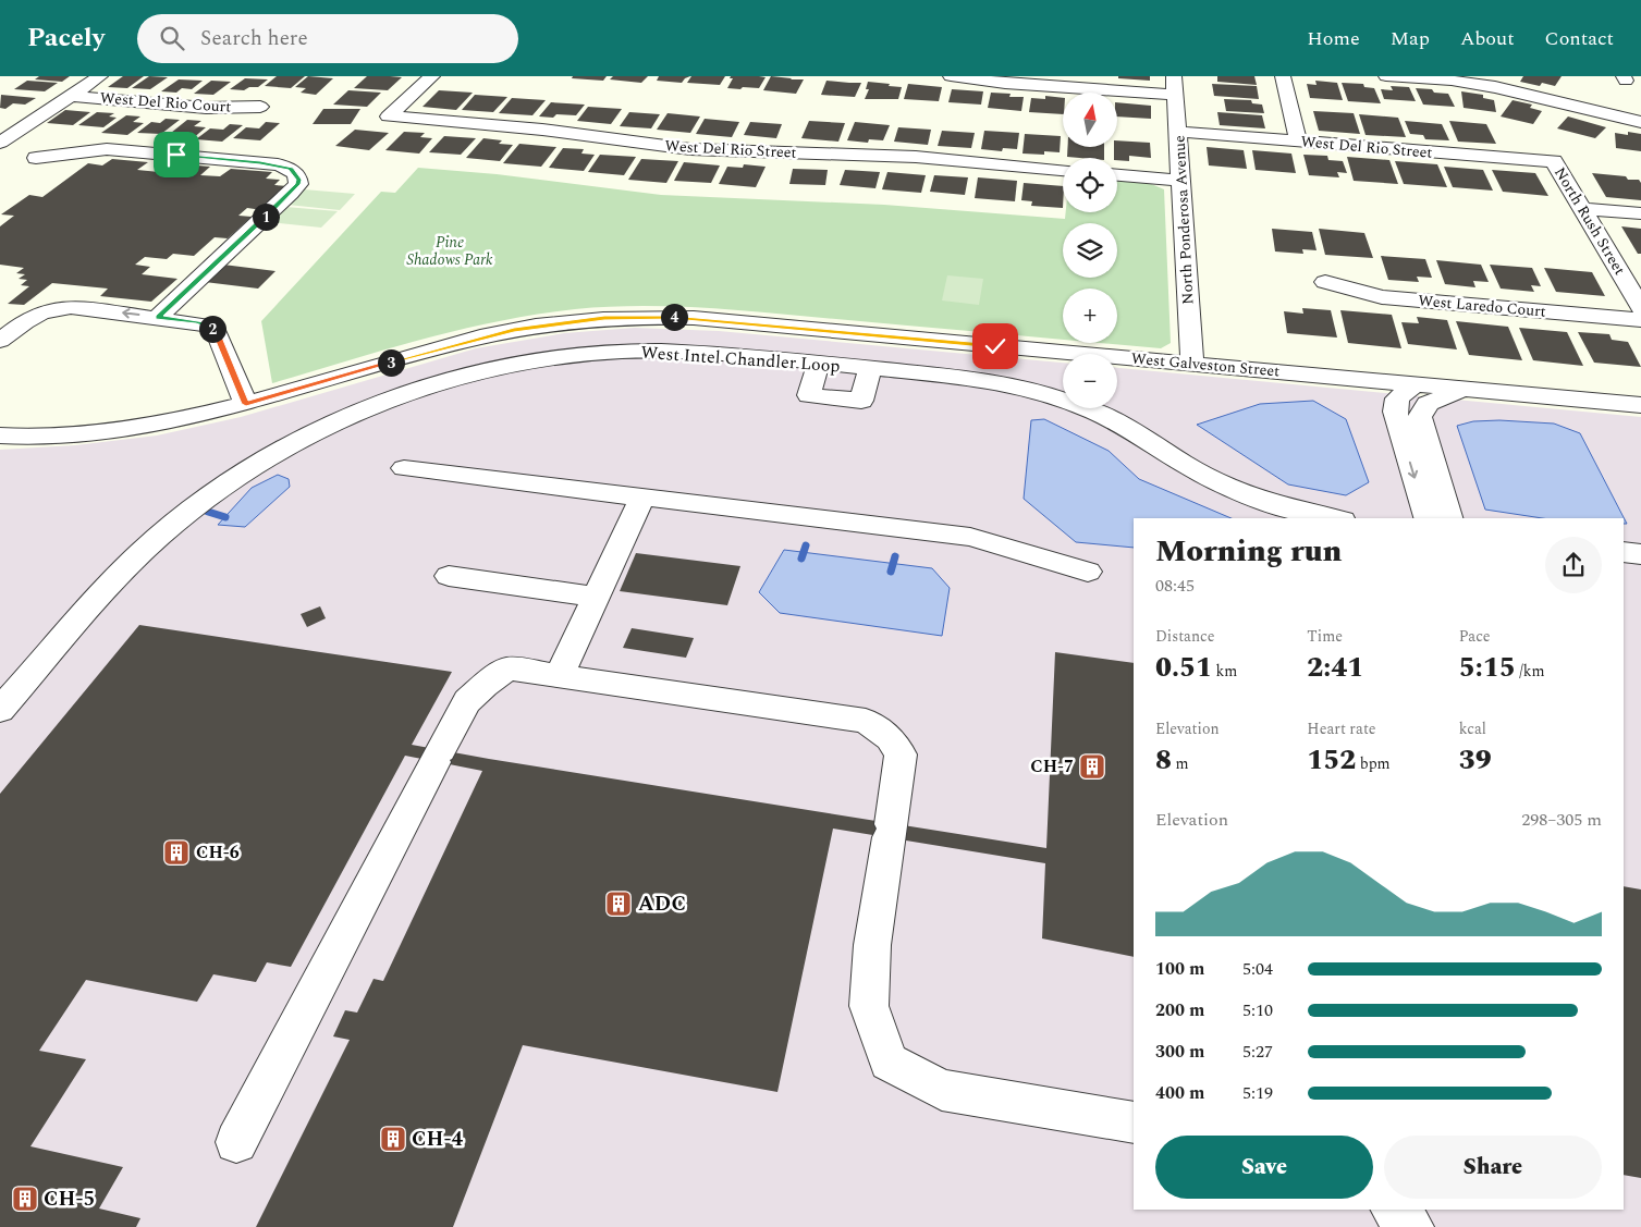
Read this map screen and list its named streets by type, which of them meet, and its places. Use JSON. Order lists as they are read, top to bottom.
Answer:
{
  "streets": {
    "street": [
      "West Del Rio Court",
      "West Del Rio Street",
      "North Ponderosa Avenue",
      "North Rush Street",
      "West Laredo Court",
      "West Intel Chandler Loop",
      "West Galveston Street"
    ]
  },
  "crossings": [
    ["West Del Rio Street", "North Ponderosa Avenue"],
    ["West Del Rio Street", "North Rush Street"],
    ["North Ponderosa Avenue", "West Galveston Street"]
  ],
  "parks": ["Pine Shadows Park"],
  "places": {
    "building": [
      "CH-7",
      "CH-6",
      "ADC",
      "CH-4",
      "CH-5"
    ]
  },
  "north": "top",
  "page": {
    "header": "Pacely",
    "search": "Search here",
    "nav": [
      "Home",
      "Map",
      "About",
      "Contact"
    ],
    "map_buttons": ["+", "−"],
    "pins": [
      "1",
      "4",
      "2",
      "3"
    ],
    "heading": ["Morning run", "08:45"],
    "stats": [
      ["Distance", "0.51 km"],
      ["Time", "2:41"],
      ["Pace", "5:15 /km"],
      ["Elevation", "8 m"],
      ["Heart rate", "152 bpm"],
      ["kcal", "39"]
    ],
    "chart": ["Elevation", "298–305 m"],
    "list": [
      {
        "name": "100 m",
        "note": "5:04"
      },
      {
        "name": "200 m",
        "note": "5:10"
      },
      {
        "name": "300 m",
        "note": "5:27"
      },
      {
        "name": "400 m",
        "note": "5:19"
      }
    ],
    "buttons": ["Save", "Share"]
  }
}
